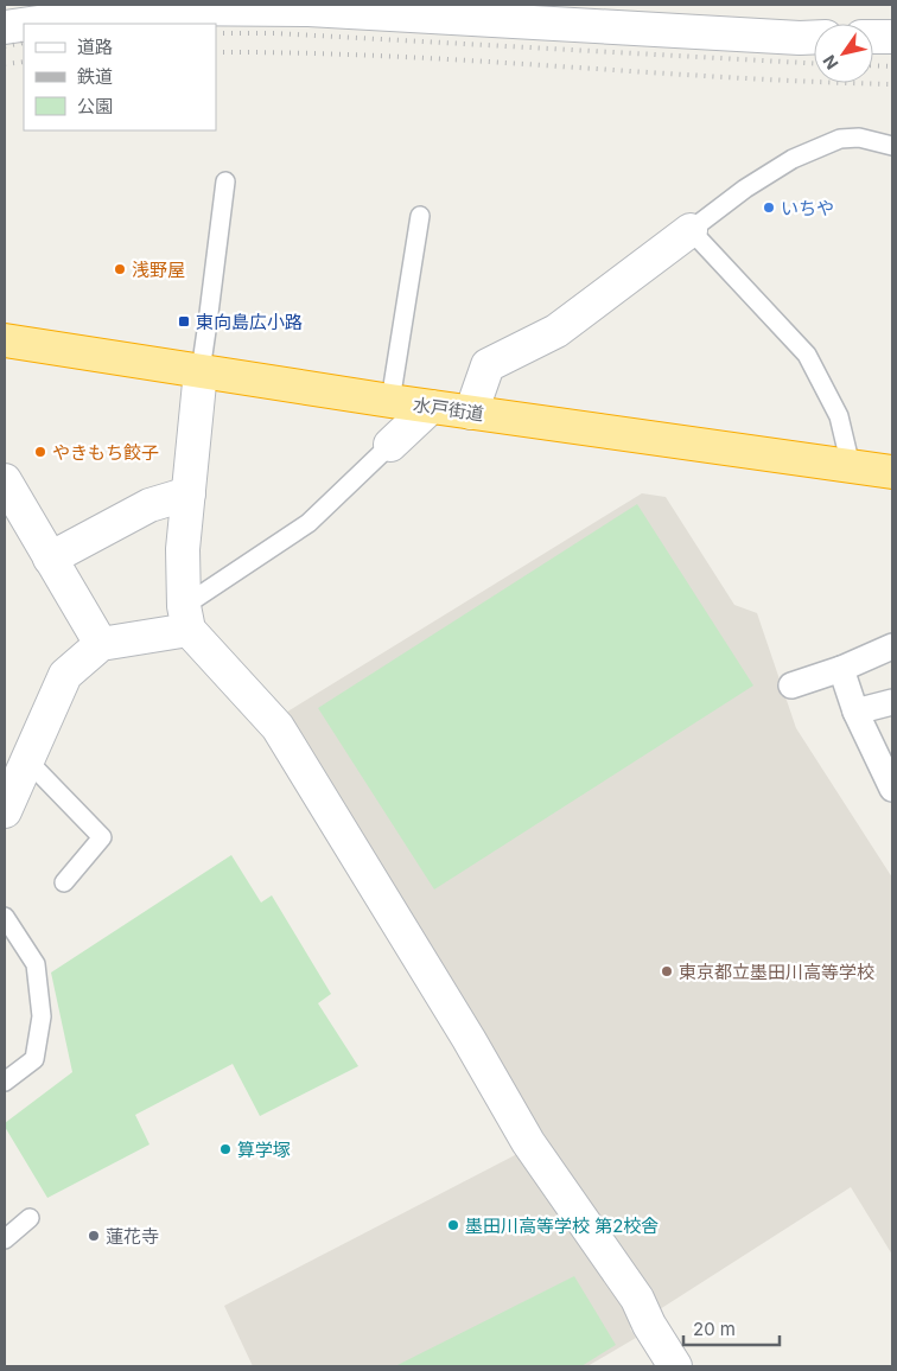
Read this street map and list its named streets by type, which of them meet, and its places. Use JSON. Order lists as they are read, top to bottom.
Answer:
{
  "streets": {
    "highway": ["水戸街道"]
  },
  "places": {
    "other": [
      "いちや",
      "浅野屋",
      "やきもち餃子",
      "東京都立墨田川高等学校",
      "算学塚",
      "墨田川高等学校 第2校舎",
      "蓮花寺"
    ],
    "transit": ["東向島広小路"]
  },
  "legend": ["道路", "鉄道", "公園"],
  "scale_bar": "20 m",
  "north": "bottom left"
}
